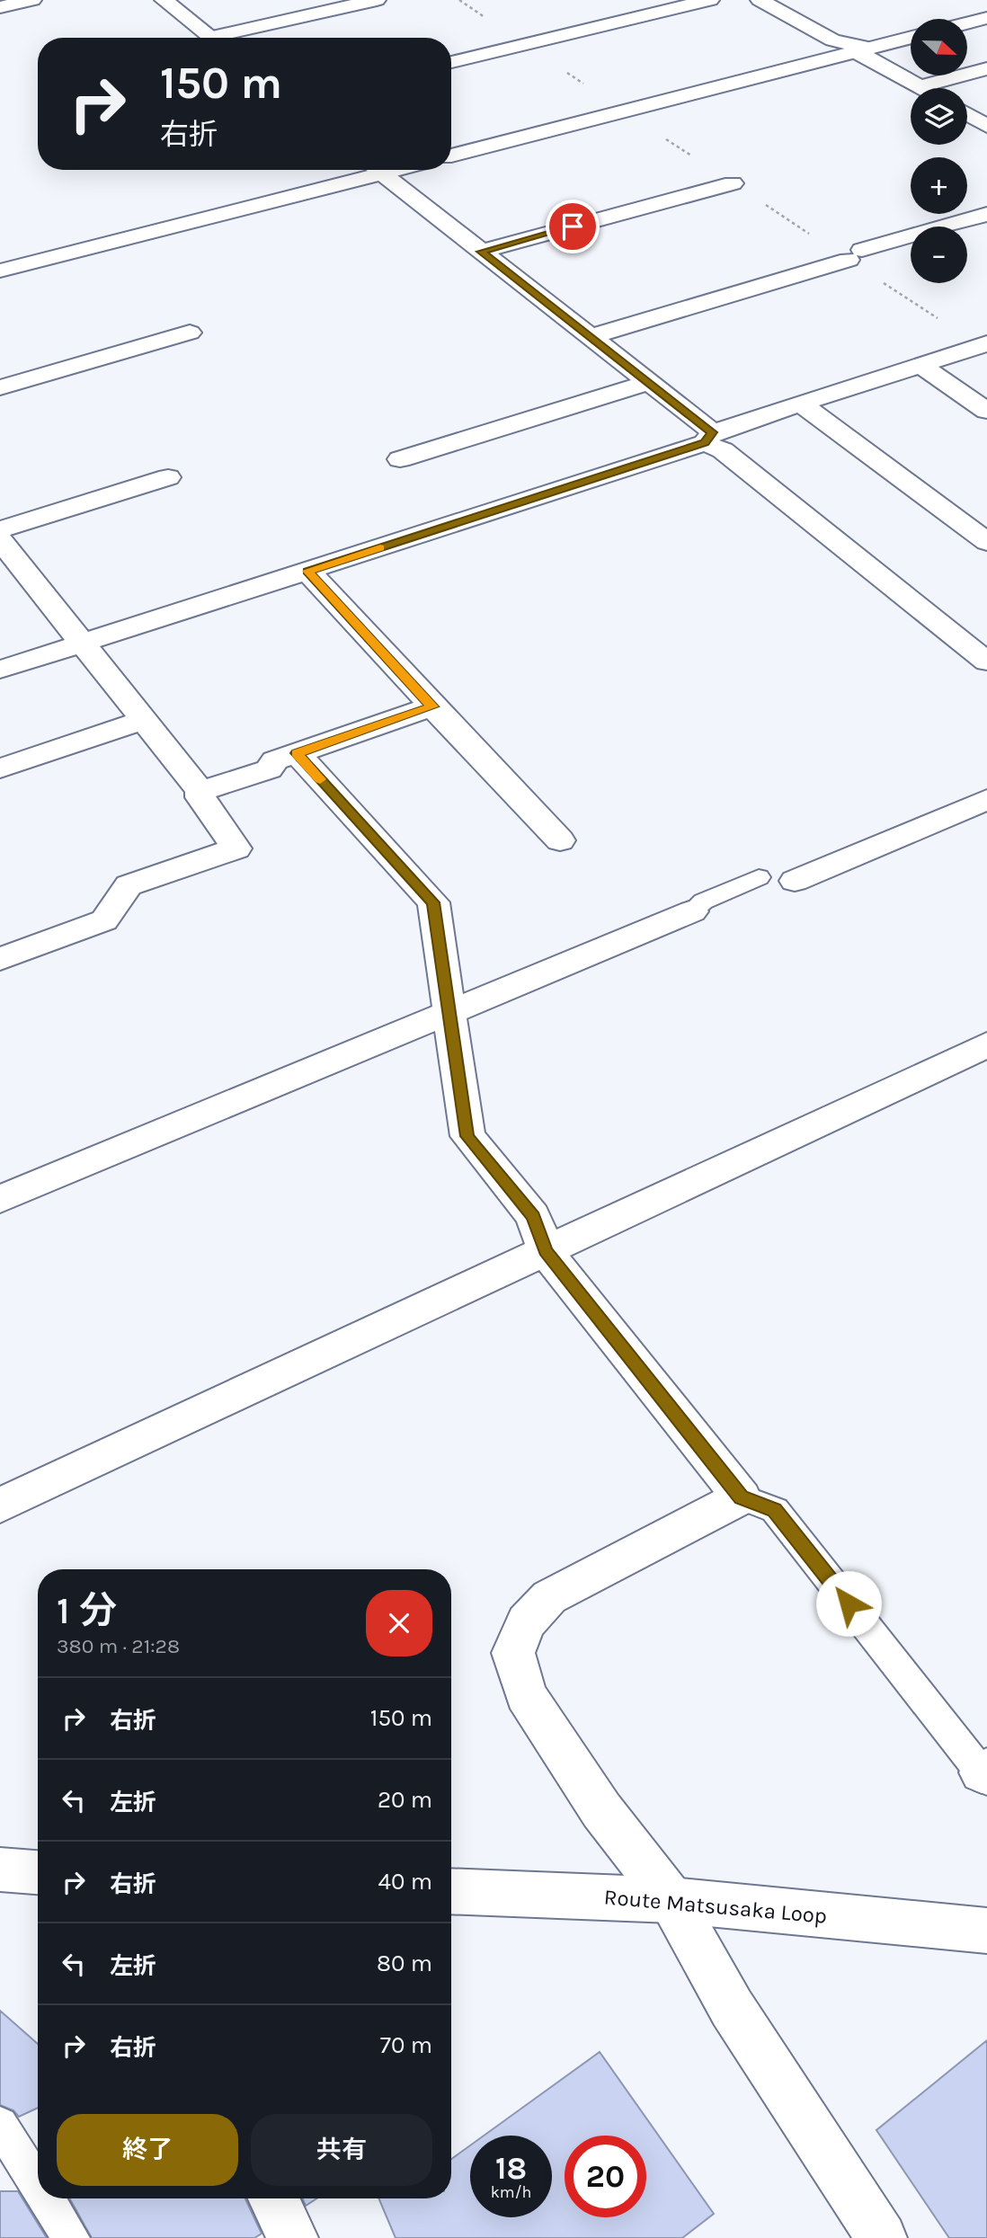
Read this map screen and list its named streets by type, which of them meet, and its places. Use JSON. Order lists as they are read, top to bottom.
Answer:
{
  "streets": {
    "street": ["Route Matsusaka Loop"]
  },
  "north": "right",
  "page": {
    "map_buttons": ["+", "−"],
    "turn": ["150 m", "右折"],
    "heading": ["1 分", "380 m · 21:28"],
    "list": [
      {
        "name": "右折",
        "value": "150 m"
      },
      {
        "name": "左折",
        "value": "20 m"
      },
      {
        "name": "右折",
        "value": "40 m"
      },
      {
        "name": "左折",
        "value": "80 m"
      },
      {
        "name": "右折",
        "value": "70 m"
      }
    ],
    "buttons": ["終了", "共有"],
    "speed": "18 km/h",
    "limit": "20"
  }
}
